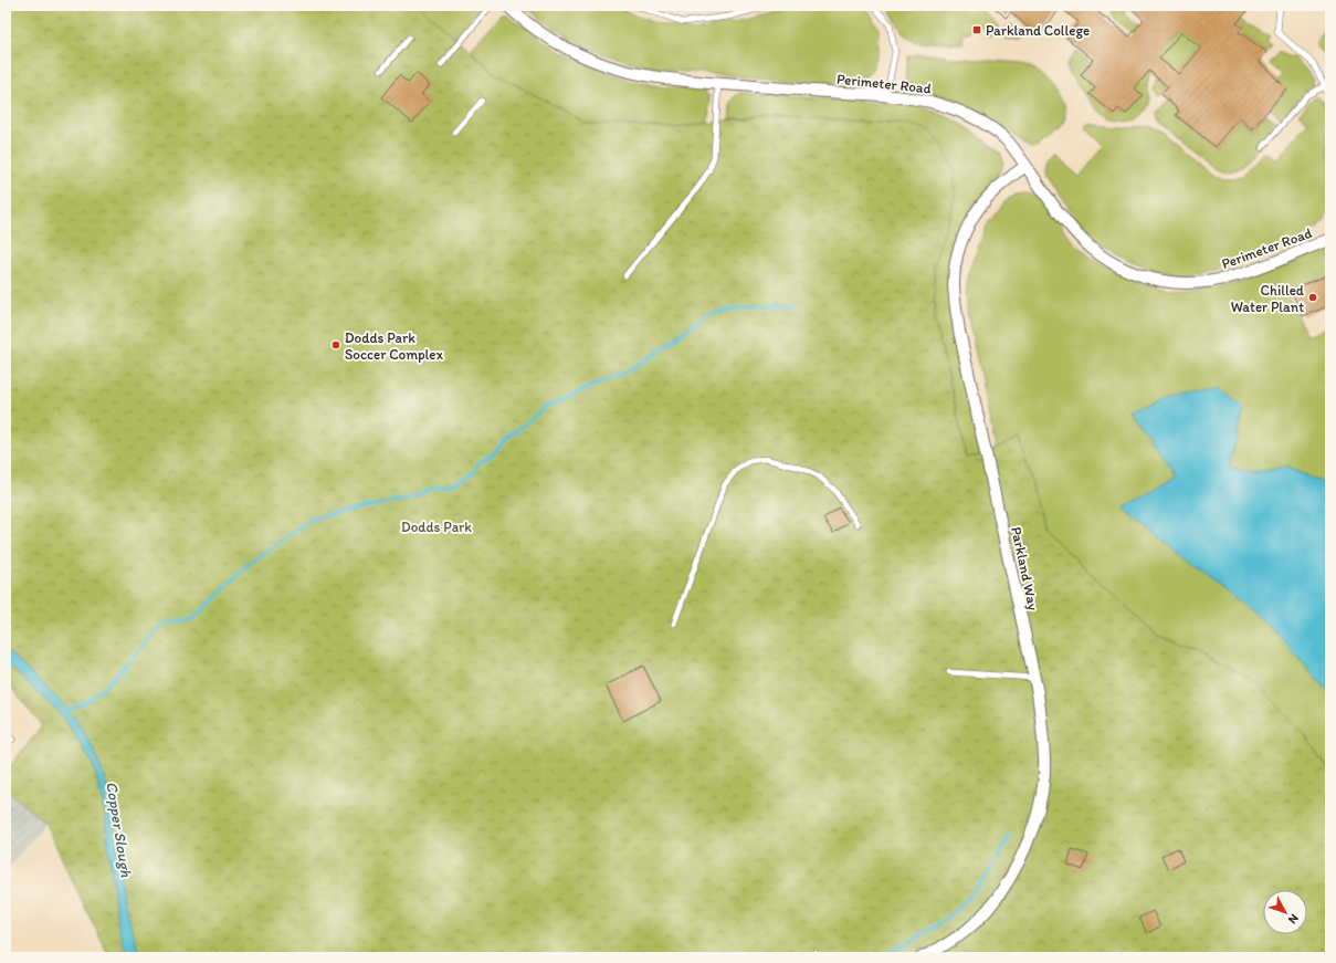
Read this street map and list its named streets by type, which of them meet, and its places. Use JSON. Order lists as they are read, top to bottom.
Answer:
{
  "streets": {
    "street": ["Perimeter Road", "Parkland Way"]
  },
  "crossings": [
    ["Perimeter Road", "Parkland Way"]
  ],
  "water": ["Copper Slough"],
  "parks": ["Dodds Park"],
  "places": {
    "transit": ["Parkland College"],
    "other": ["Chilled Water Plant", "Dodds Park Soccer Complex"]
  },
  "north": "bottom right"
}
